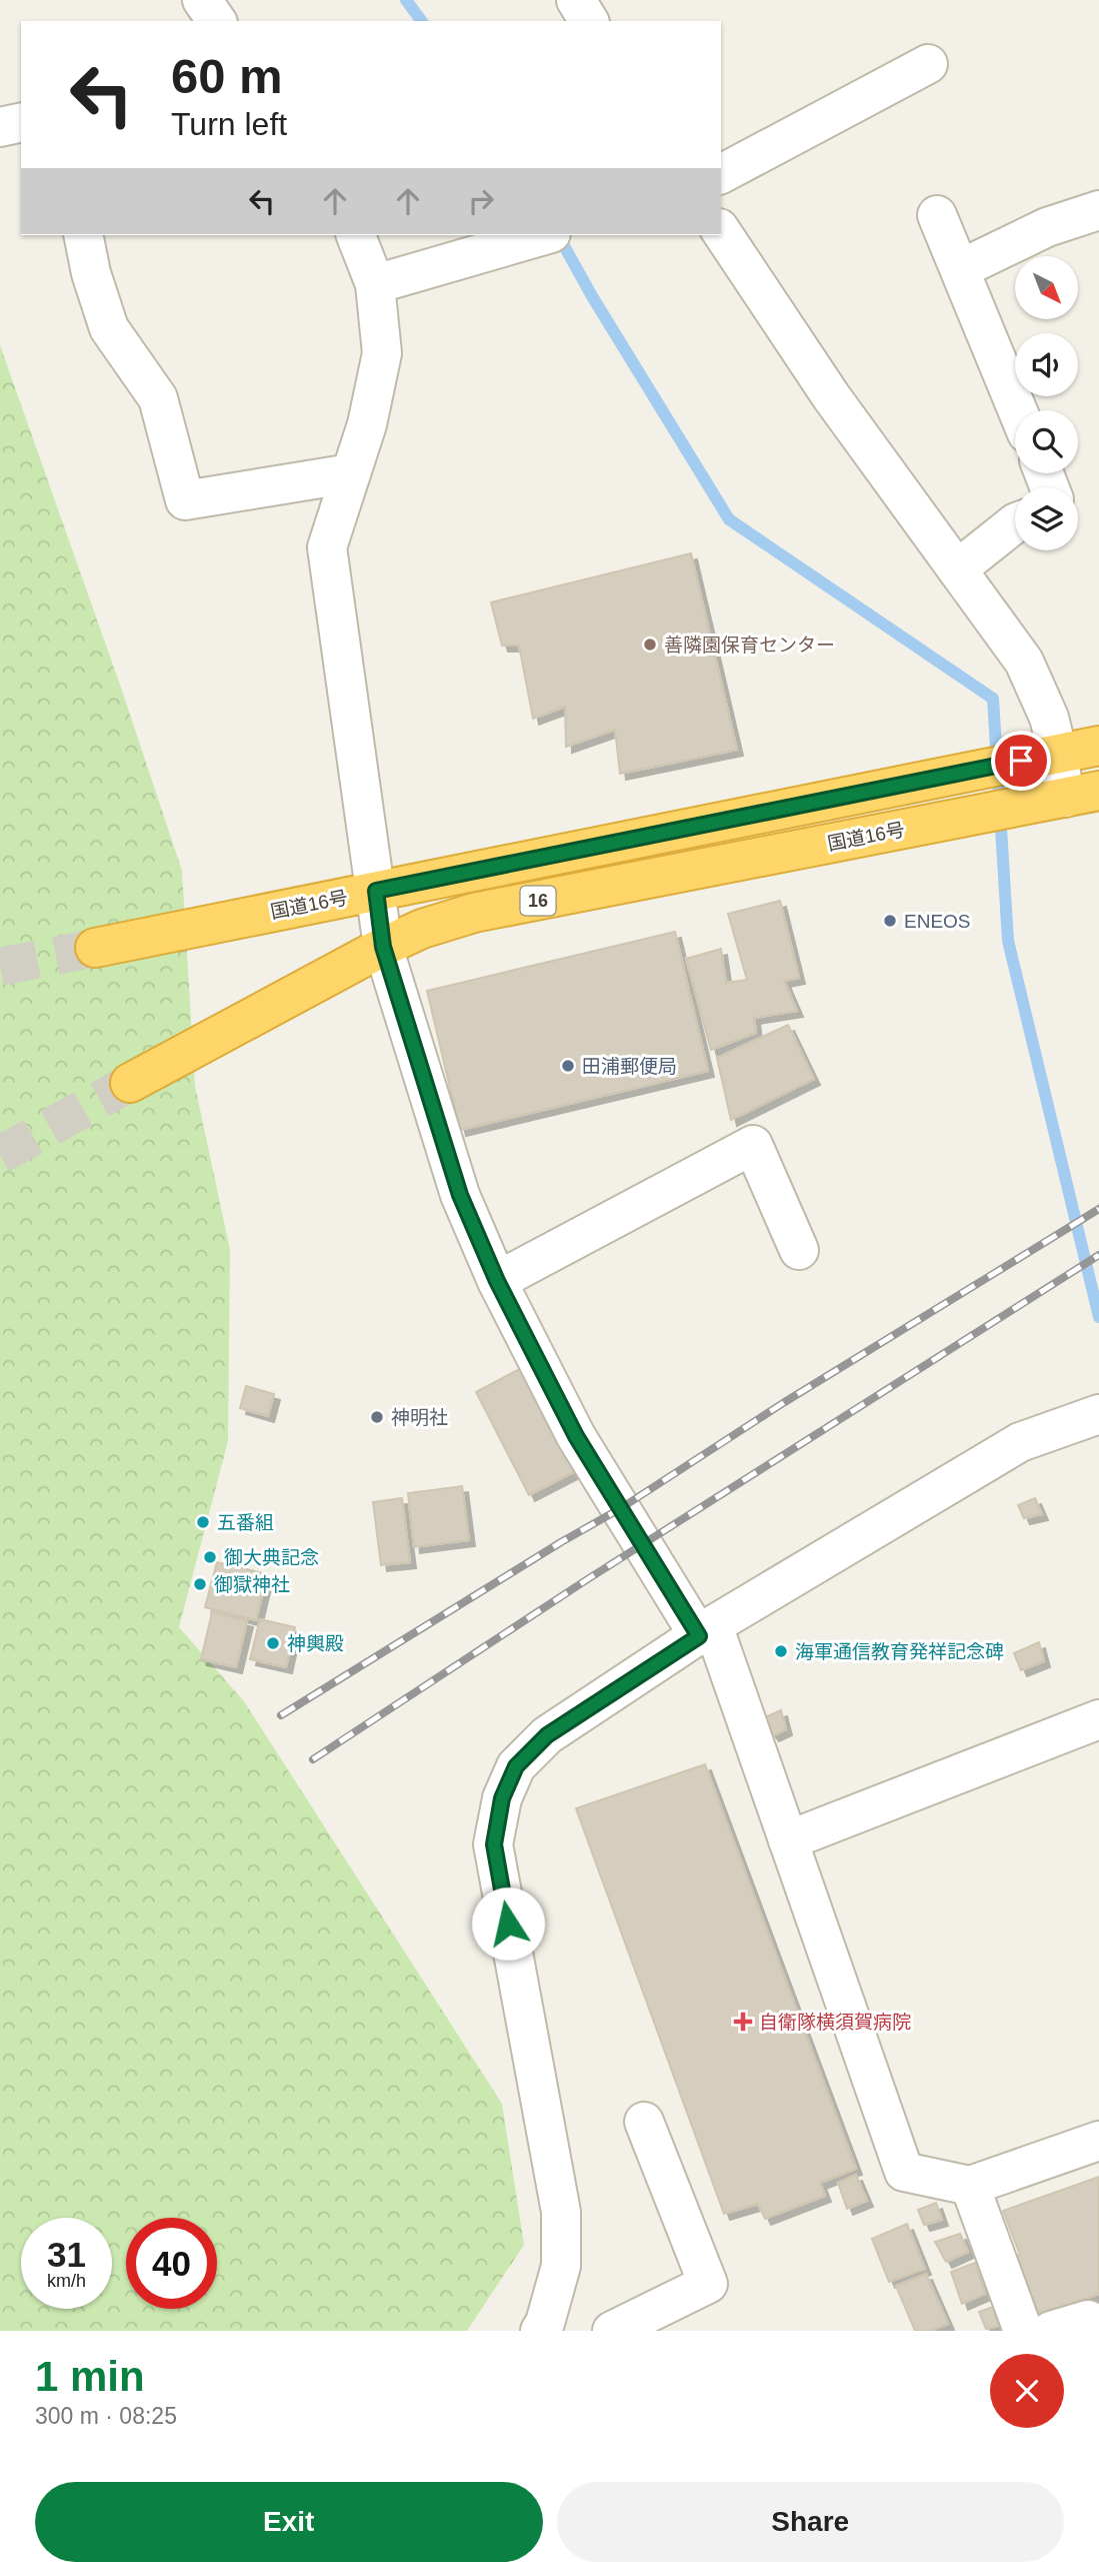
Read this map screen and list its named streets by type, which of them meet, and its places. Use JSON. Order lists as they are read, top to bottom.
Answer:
{
  "streets": {
    "highway": ["国道16号", "16"]
  },
  "places": {
    "other": [
      "善隣園保育センター",
      "ENEOS",
      "田浦郵便局",
      "神明社",
      "五番組",
      "御大典記念",
      "御獄神社",
      "神輿殿",
      "海軍通信教育発祥記念碑"
    ],
    "health": ["自衛隊横須賀病院"]
  },
  "north": "bottom right",
  "page": {
    "turn": ["60 m", "Turn left"],
    "speed": "31 km/h",
    "limit": "40",
    "heading": ["1 min", "300 m · 08:25"],
    "buttons": ["Exit", "Share"]
  }
}
